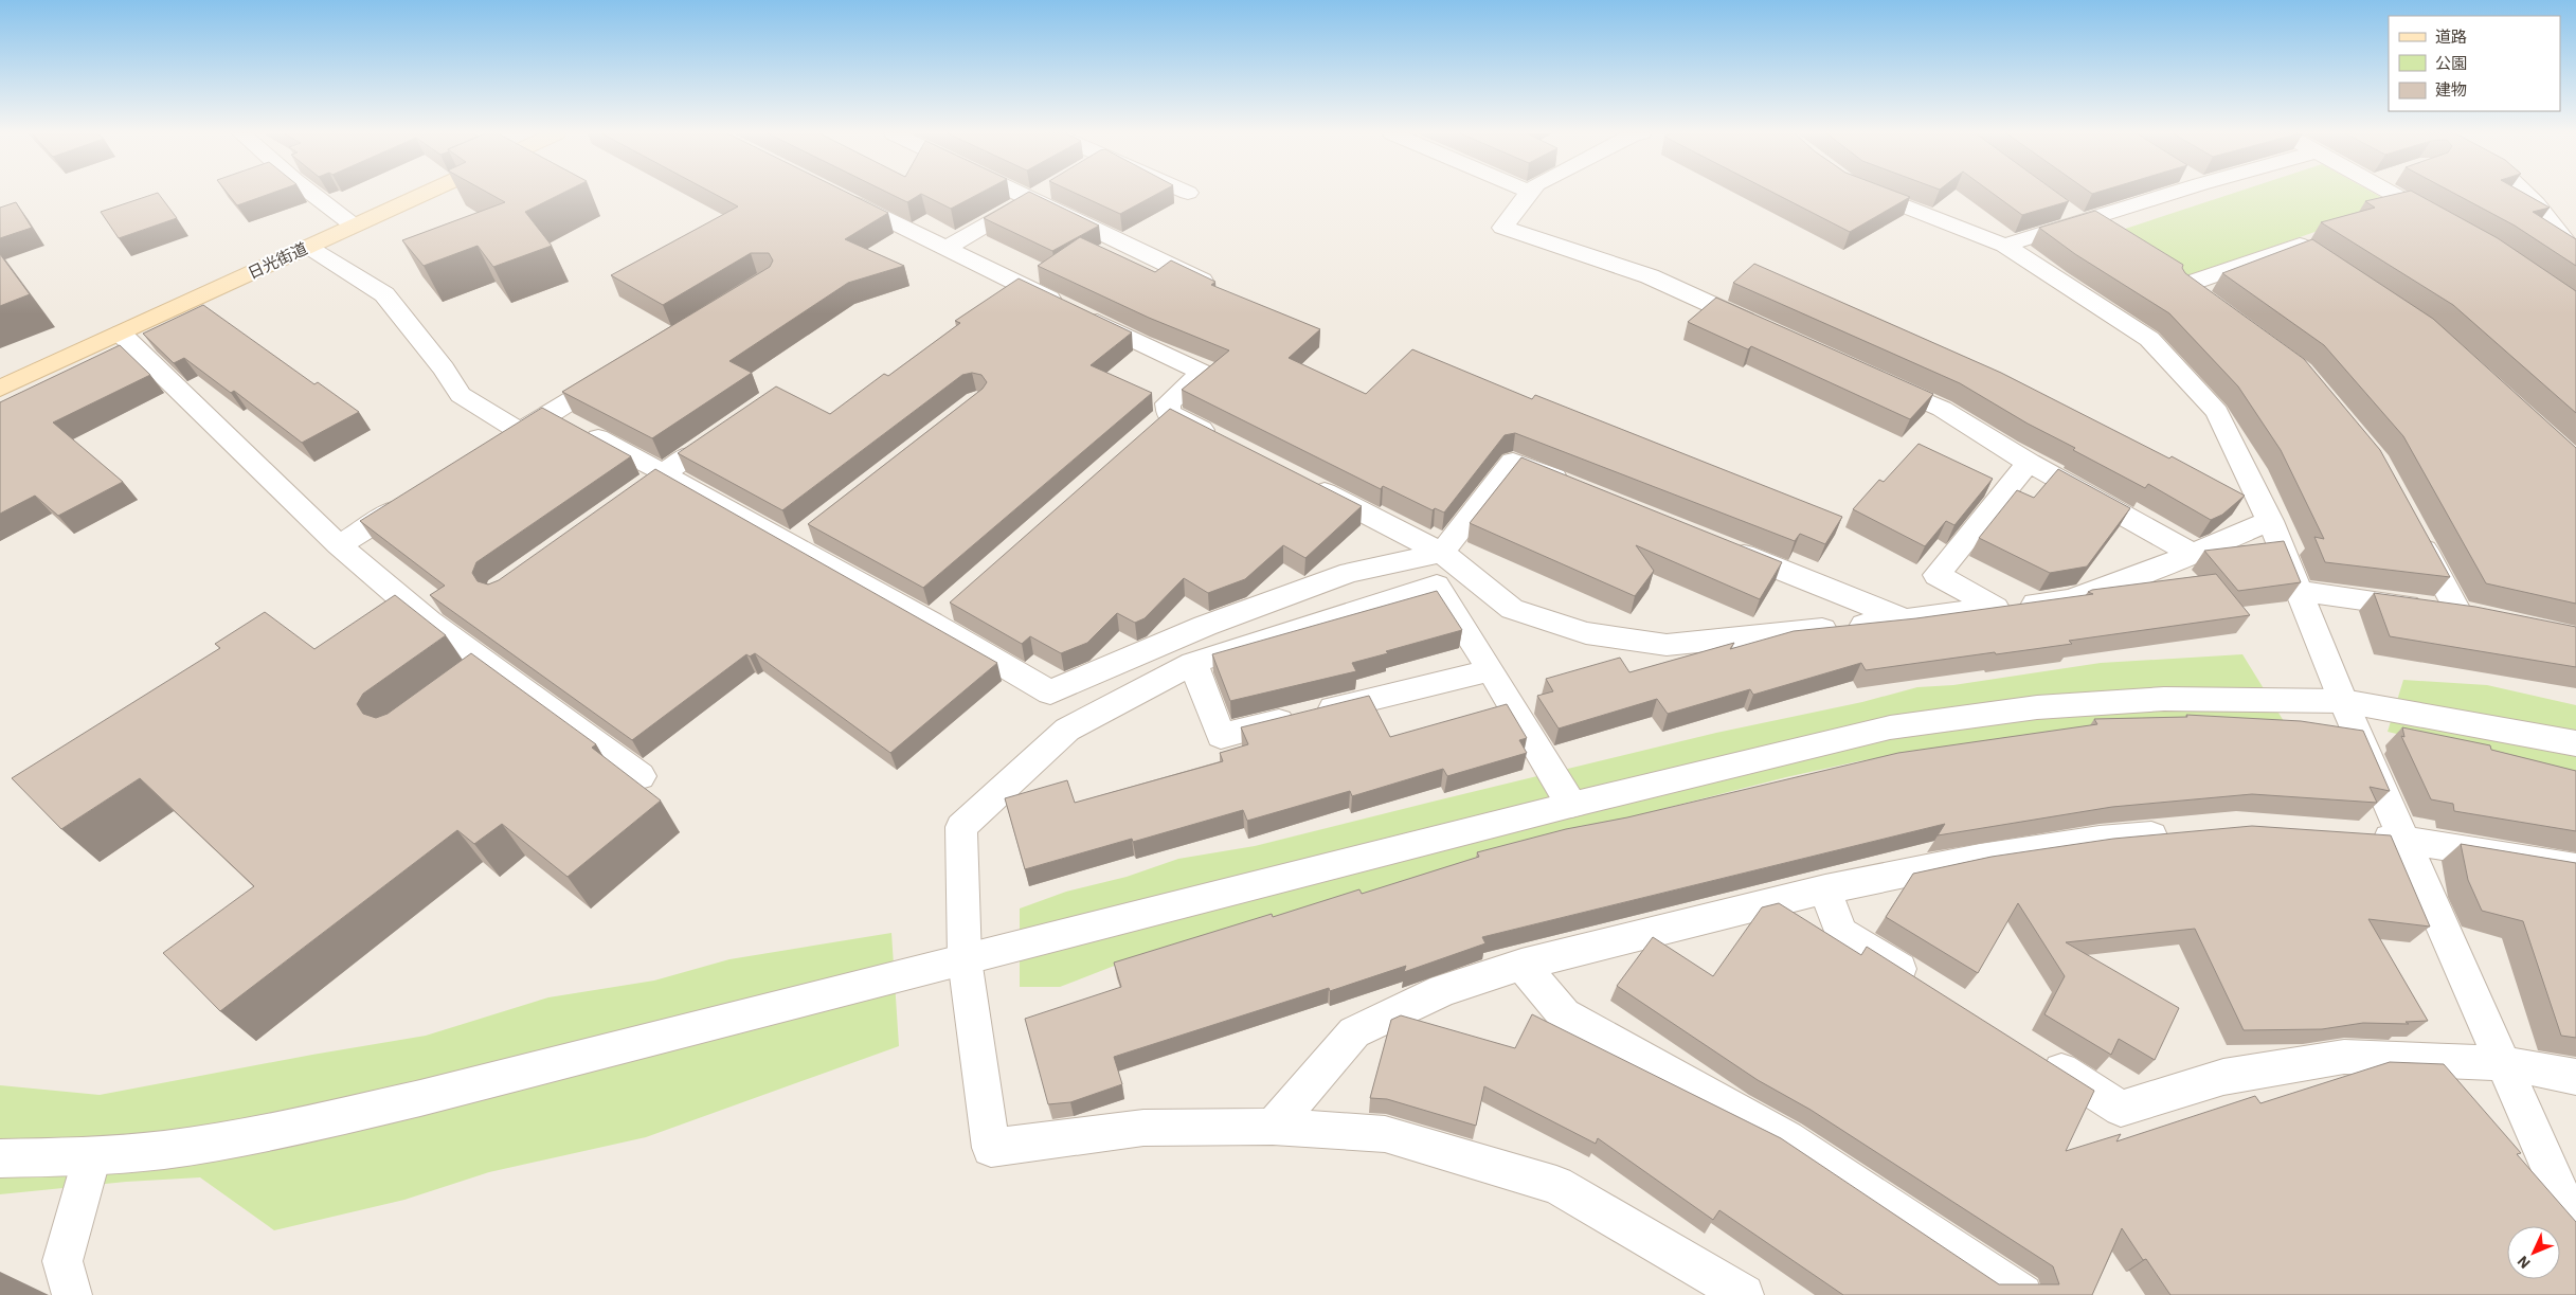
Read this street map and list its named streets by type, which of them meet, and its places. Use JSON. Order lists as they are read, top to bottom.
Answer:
{
  "streets": {
    "main road": ["日光街道"]
  },
  "legend": ["道路", "公園", "建物"],
  "north": "bottom left"
}
